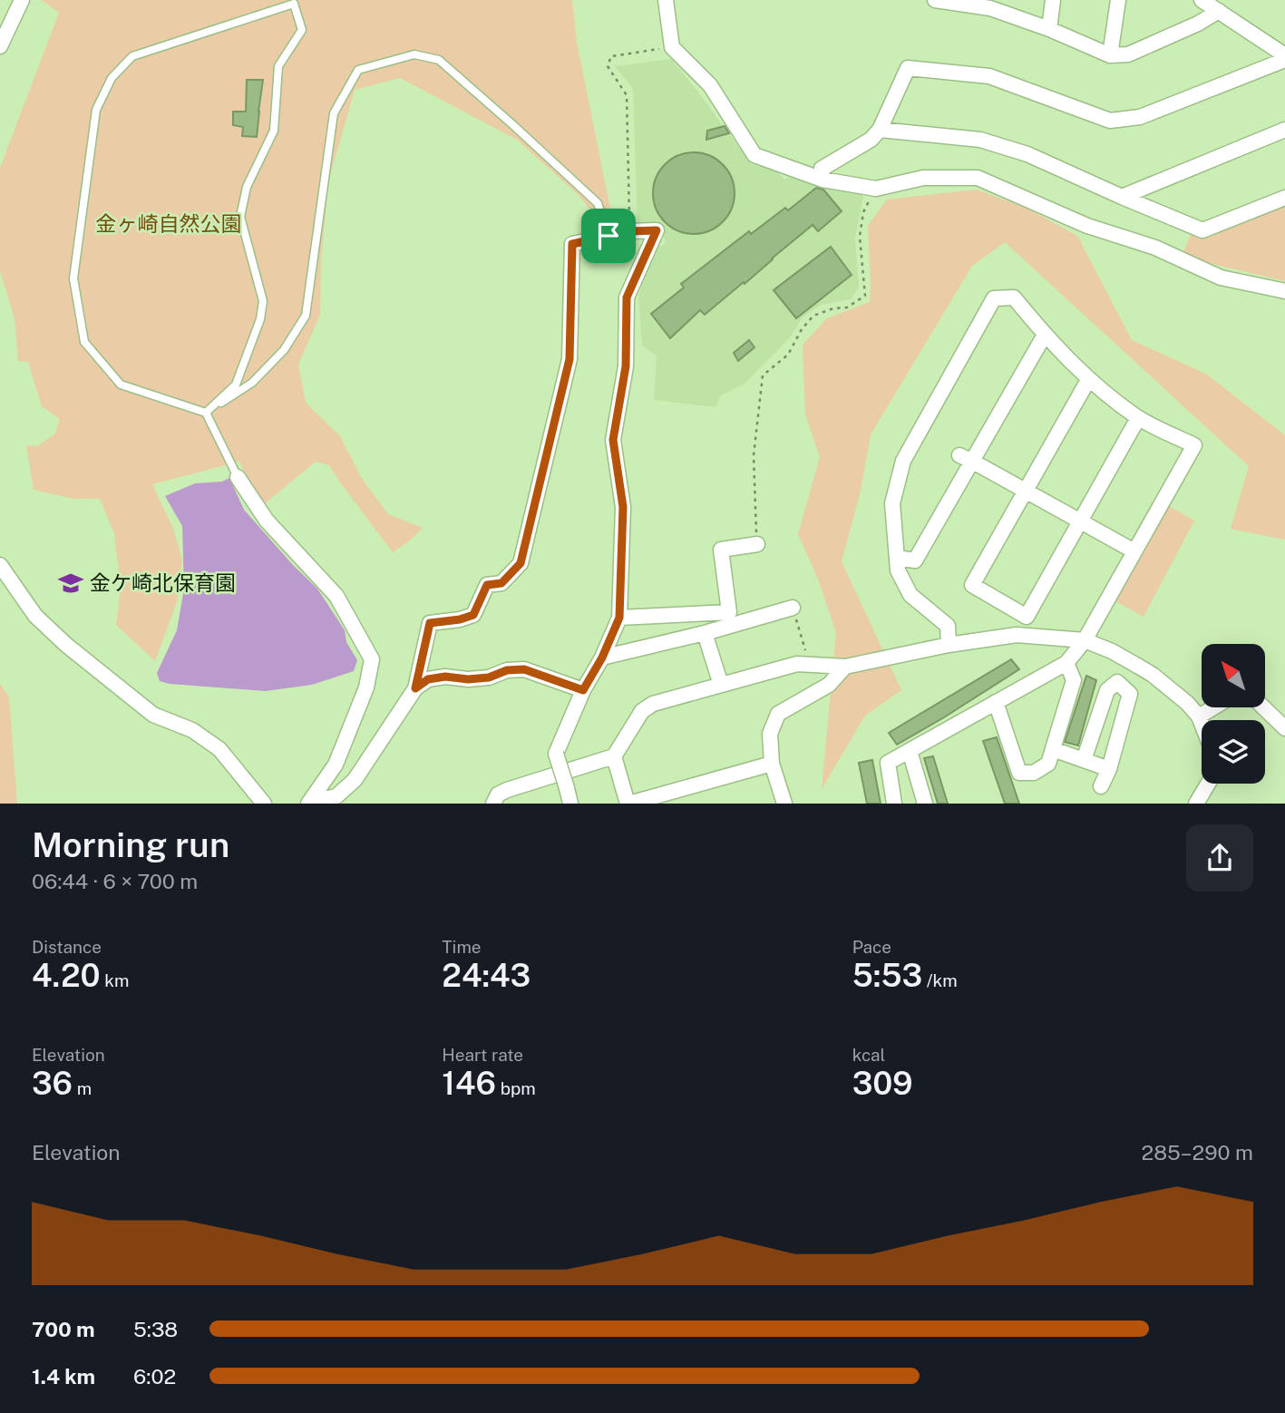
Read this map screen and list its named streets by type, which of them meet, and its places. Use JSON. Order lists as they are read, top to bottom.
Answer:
{
  "parks": ["金ヶ崎自然公園"],
  "places": {
    "school or university": ["金ケ崎北保育園"]
  },
  "north": "top left",
  "page": {
    "heading": ["Morning run", "06:44 · 6 × 700 m"],
    "stats": [
      ["Distance", "4.20 km"],
      ["Time", "24:43"],
      ["Pace", "5:53 /km"],
      ["Elevation", "36 m"],
      ["Heart rate", "146 bpm"],
      ["kcal", "309"]
    ],
    "chart": ["Elevation", "285–290 m"],
    "list": [
      {
        "name": "700 m",
        "note": "5:38"
      },
      {
        "name": "1.4 km",
        "note": "6:02"
      }
    ]
  }
}
